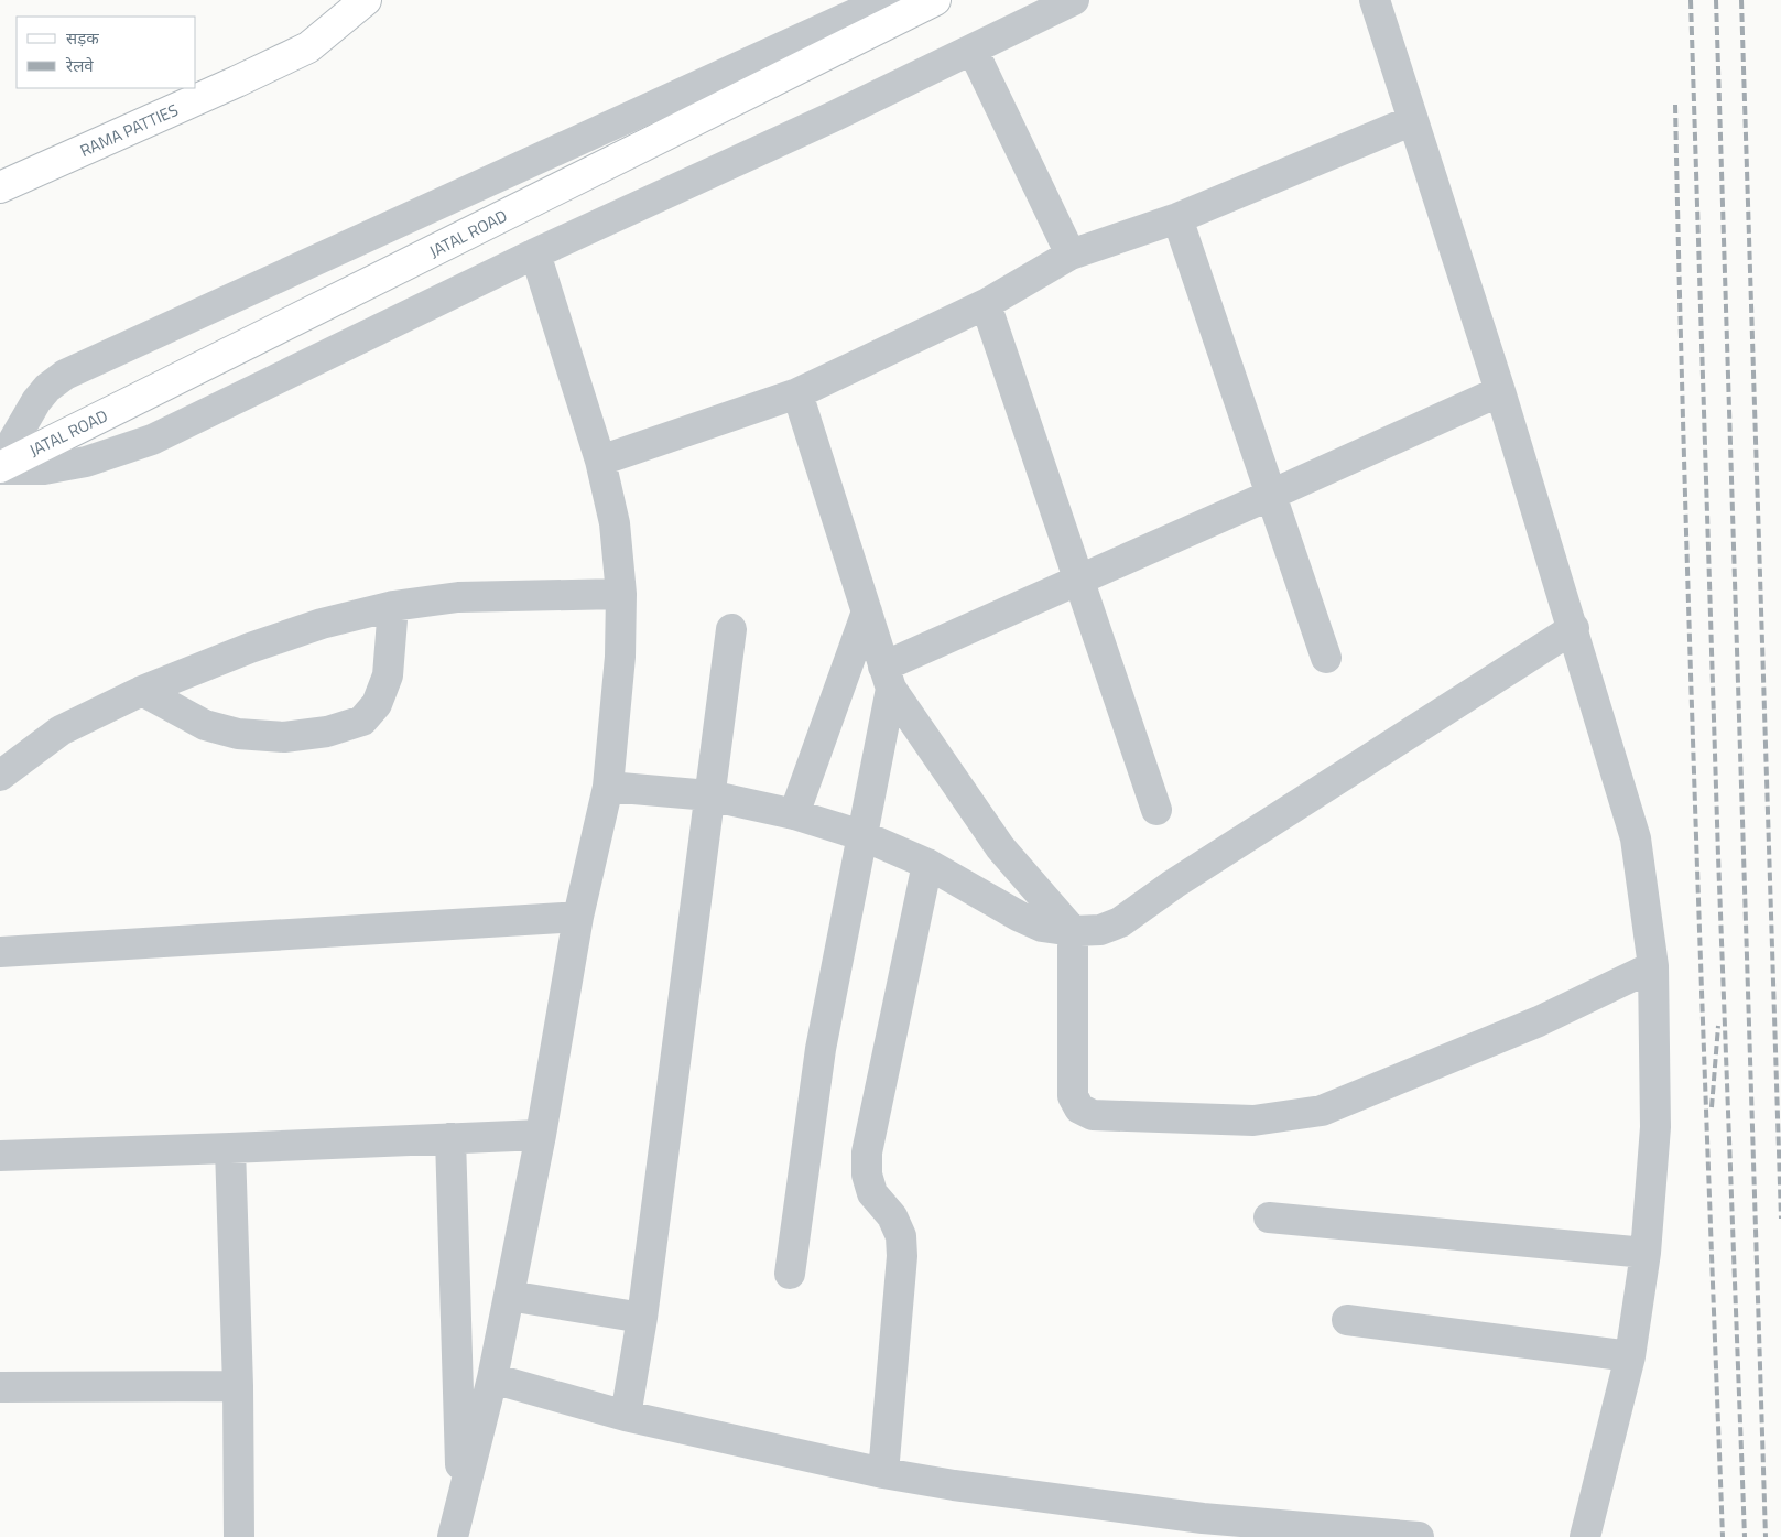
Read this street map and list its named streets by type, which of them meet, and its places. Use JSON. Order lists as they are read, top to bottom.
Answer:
{
  "streets": {
    "main road": ["RAMA PATTIES", "JATAL ROAD"]
  },
  "legend": ["सड़क", "रेलवे"]
}
